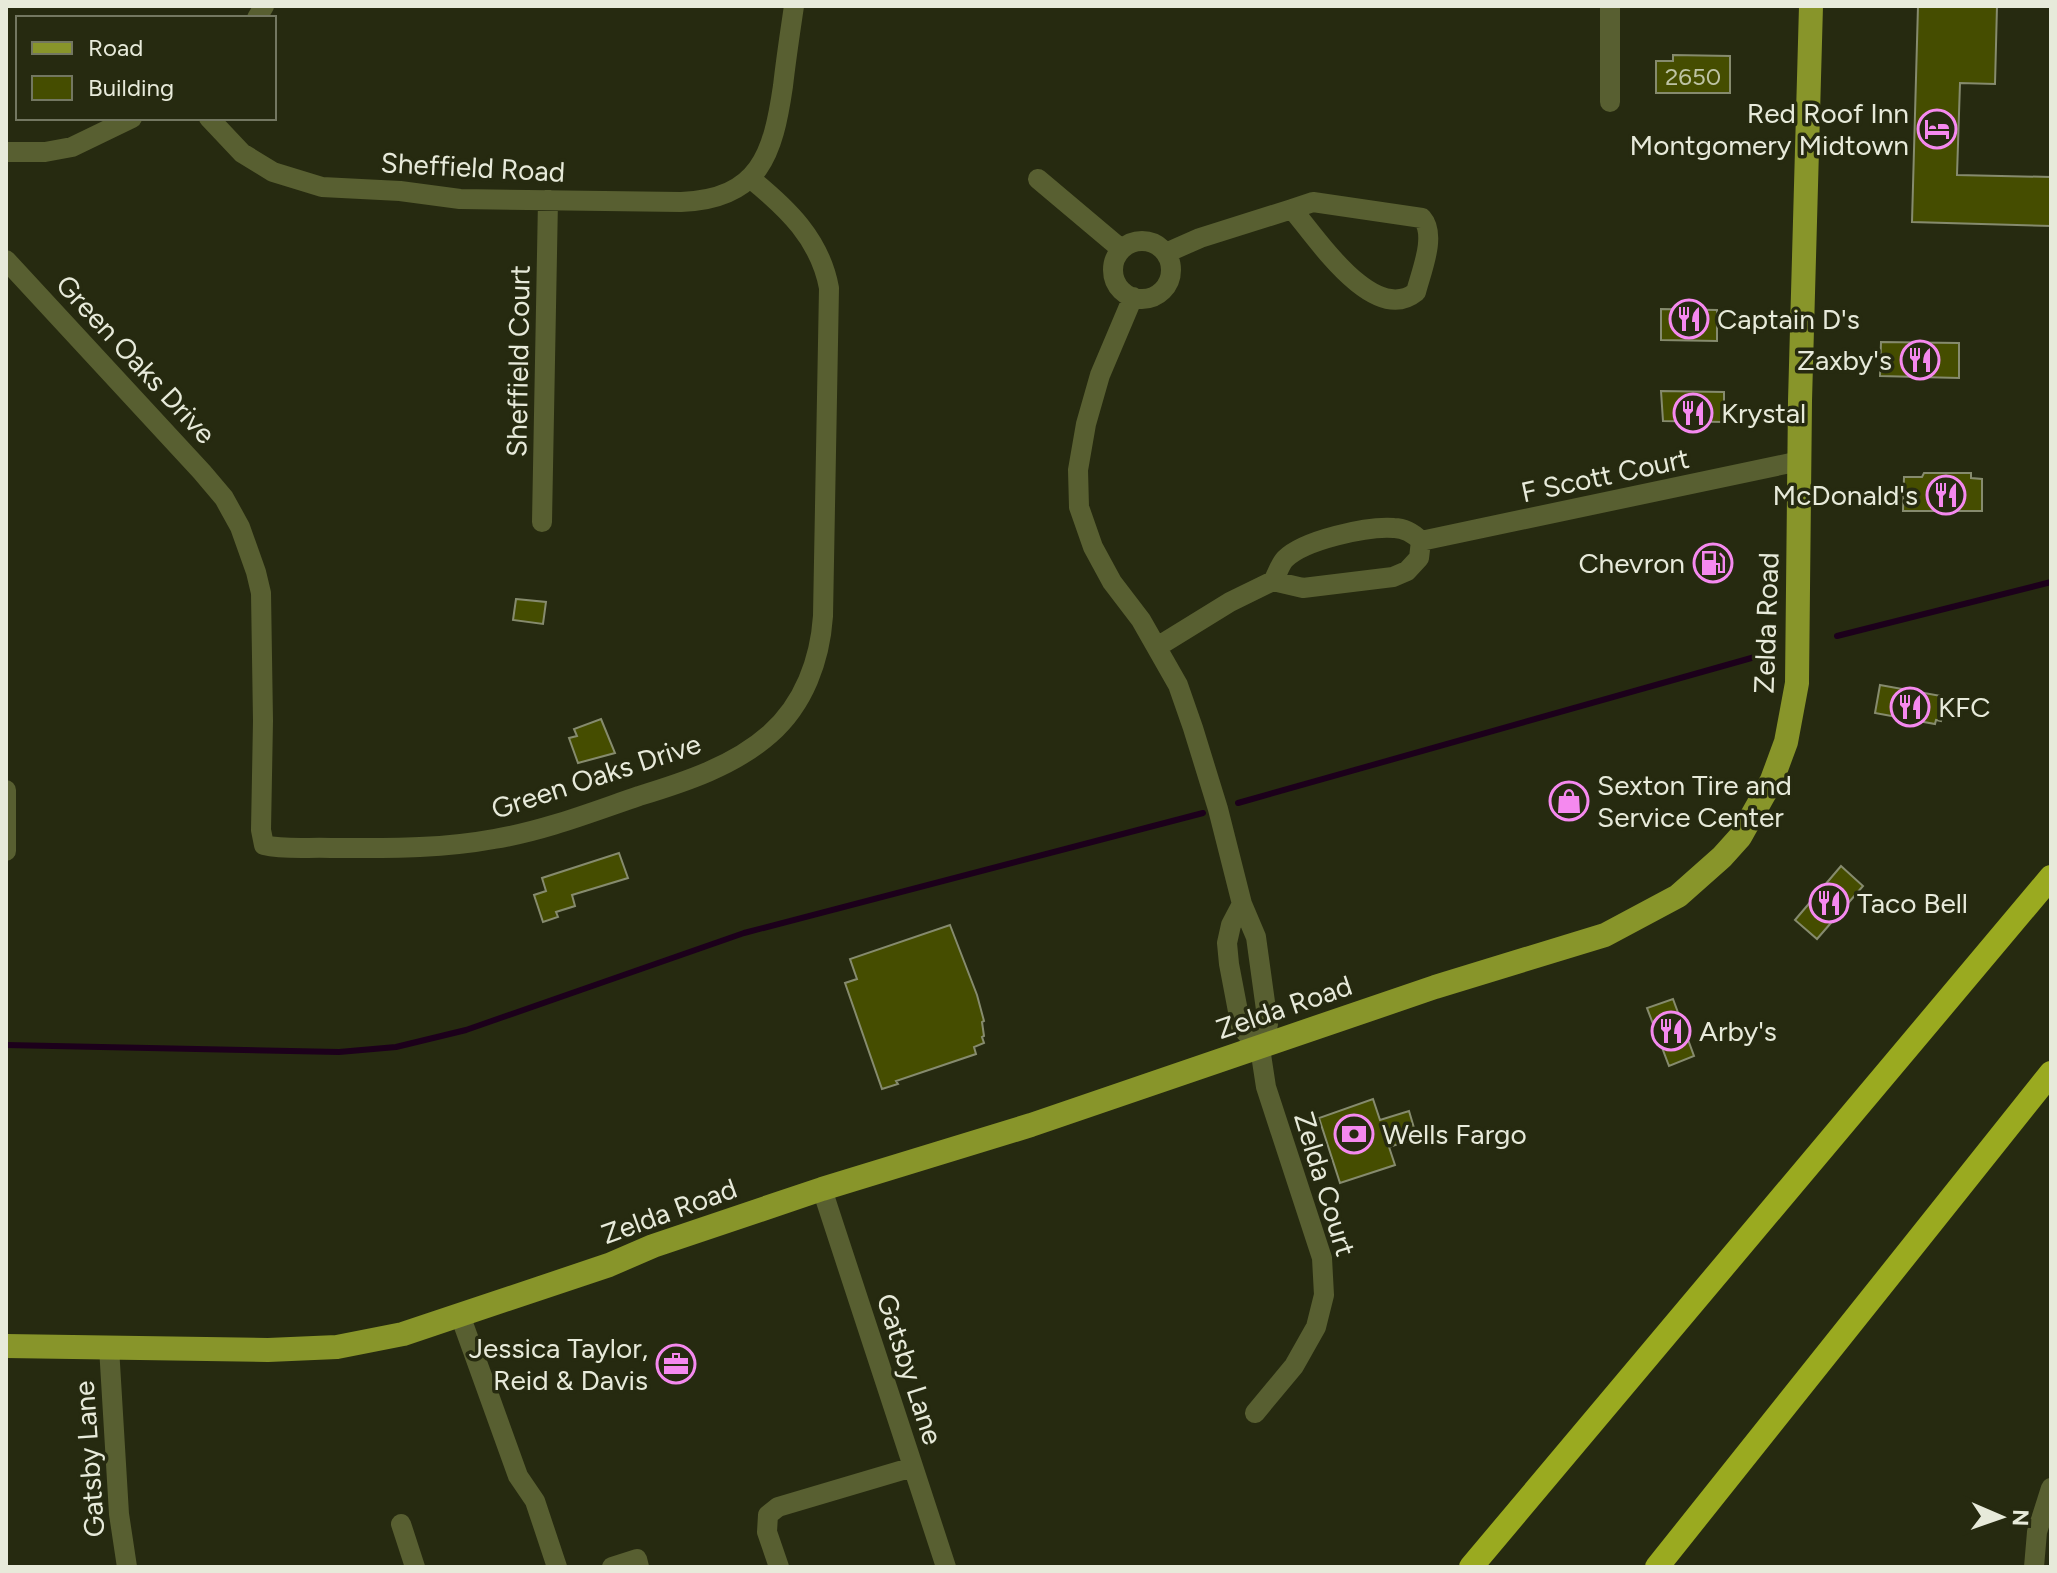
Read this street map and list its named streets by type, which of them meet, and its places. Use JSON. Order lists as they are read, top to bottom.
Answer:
{
  "streets": {
    "main road": ["Zelda Road"],
    "street": [
      "Sheffield Road",
      "Green Oaks Drive",
      "Sheffield Court",
      "F Scott Court",
      "Zelda Court",
      "Gatsby Lane"
    ]
  },
  "crossings": [
    ["Sheffield Road", "Green Oaks Drive"],
    ["Sheffield Road", "Sheffield Court"],
    ["F Scott Court", "Zelda Road"],
    ["Zelda Road", "Zelda Court"],
    ["Zelda Road", "Gatsby Lane"]
  ],
  "places": {
    "hotel": ["Red Roof Inn Montgomery Midtown"],
    "restaurant": [
      "Captain D's",
      "Zaxby's",
      "Krystal",
      "McDonald's",
      "KFC",
      "Taco Bell",
      "Arby's"
    ],
    "fuel station": ["Chevron"],
    "shop": ["Sexton Tire and Service Center"],
    "bank": ["Wells Fargo"],
    "office": ["Jessica Taylor, Reid & Davis"]
  },
  "house_numbers": ["2650"],
  "legend": ["Road", "Building"],
  "north": "right"
}
